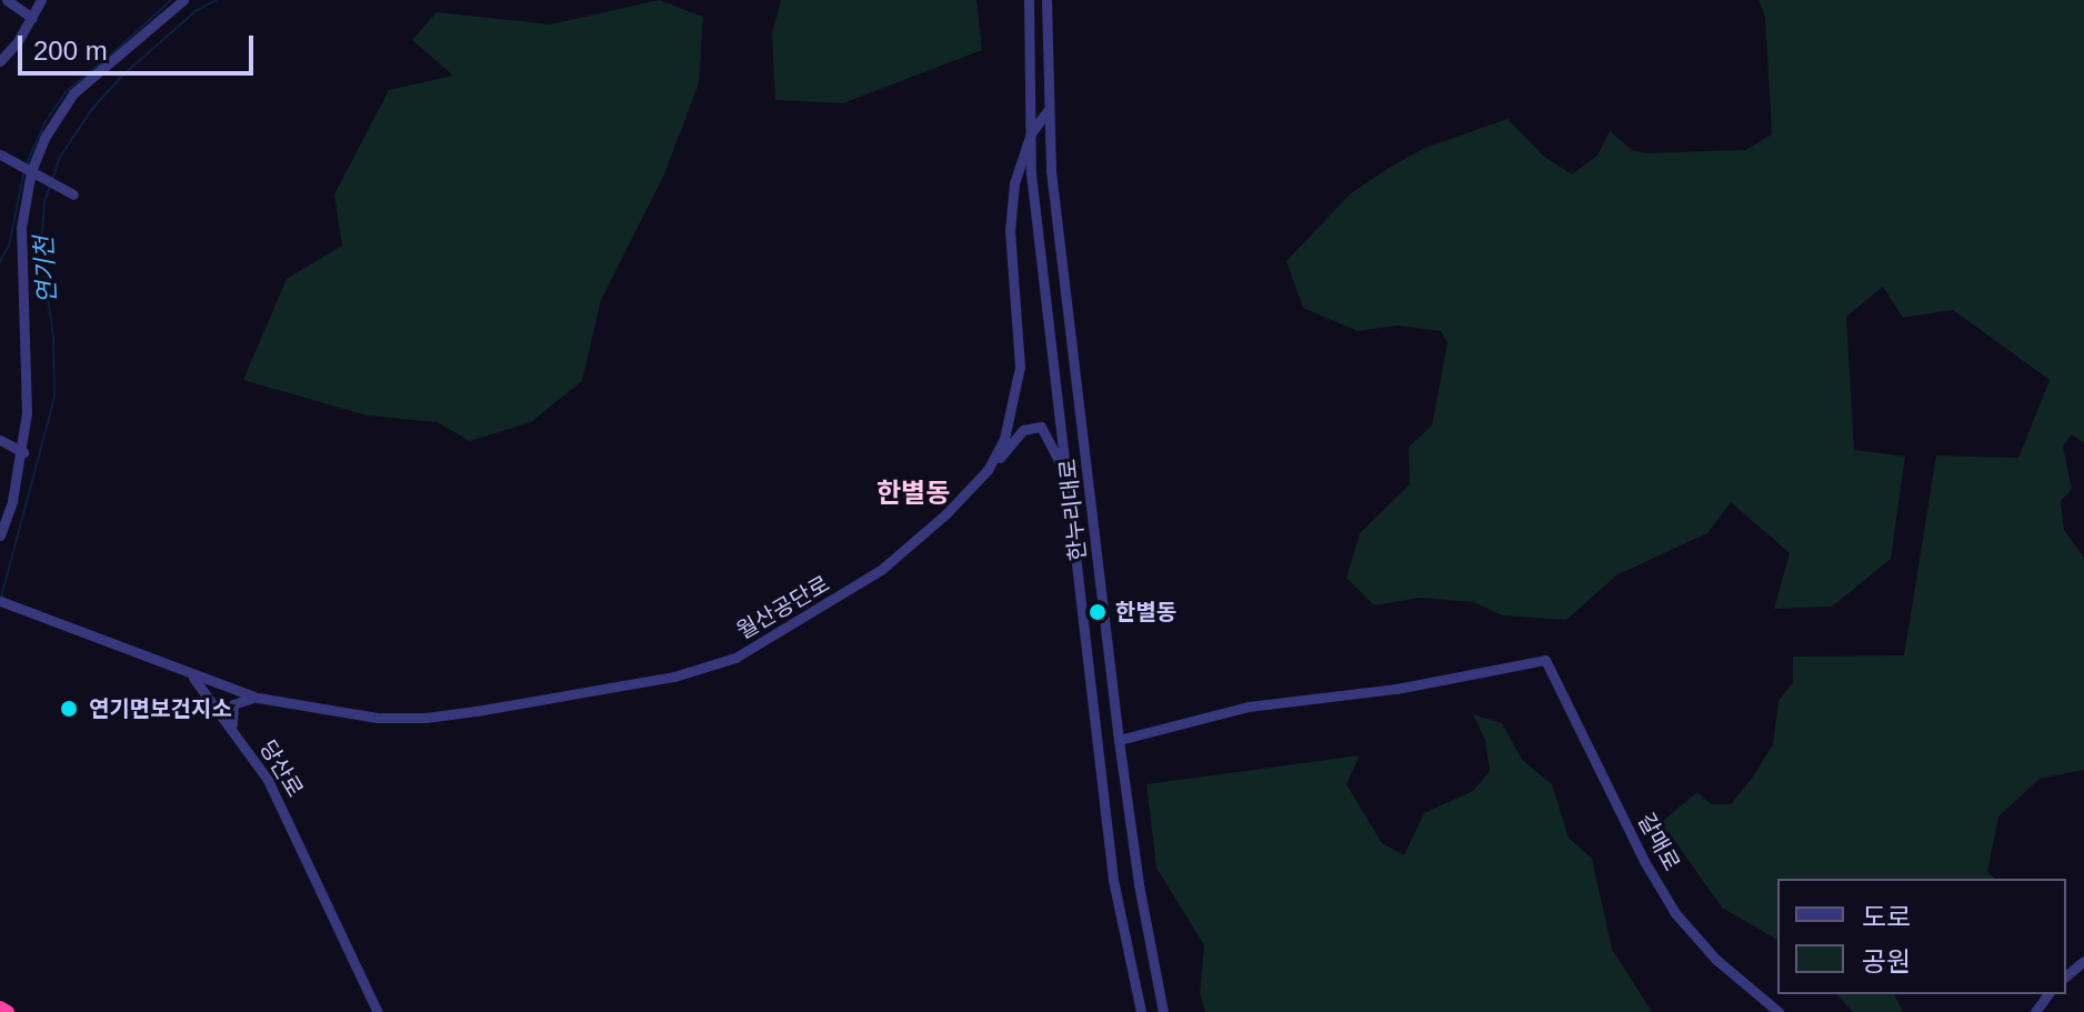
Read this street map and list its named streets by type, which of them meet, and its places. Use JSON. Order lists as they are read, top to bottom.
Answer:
{
  "streets": {
    "street": [
      "한누리대로",
      "월산공단로",
      "당산로",
      "갈매로"
    ]
  },
  "crossings": [
    ["한누리대로", "월산공단로"],
    ["한누리대로", "갈매로"],
    ["월산공단로", "당산로"]
  ],
  "districts": ["한별동"],
  "water": ["연기천"],
  "places": ["한별동", "연기면보건지소"],
  "legend": ["도로", "공원"],
  "scale_bar": "200 m"
}
